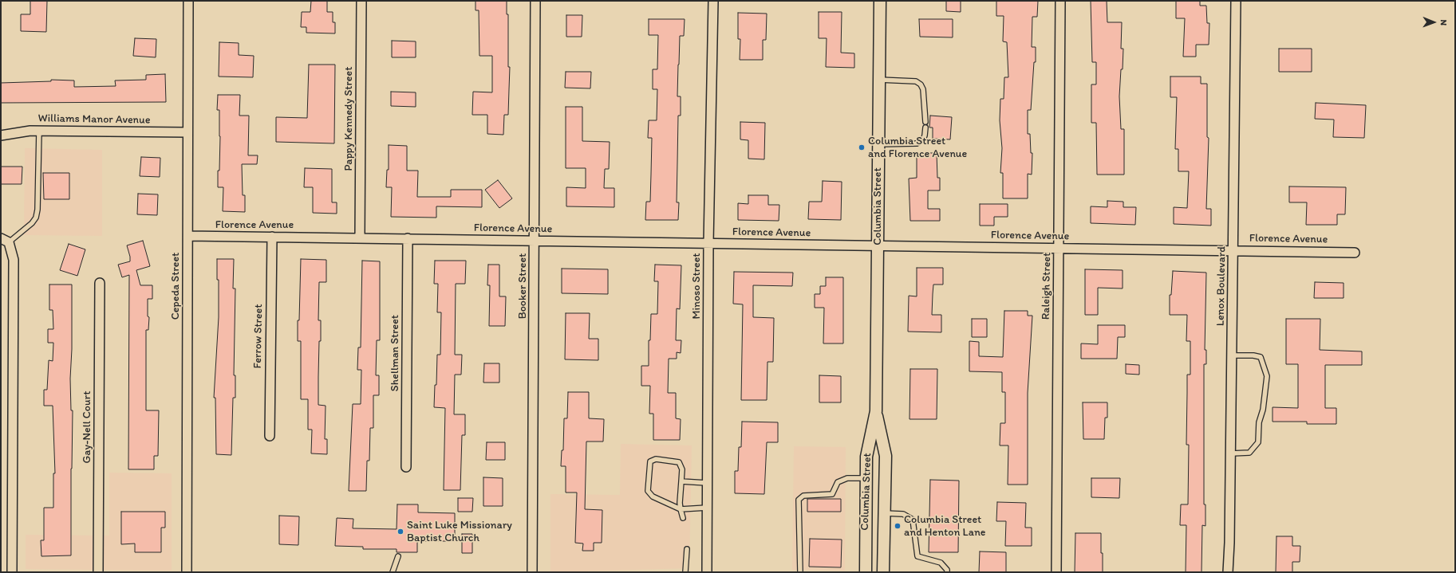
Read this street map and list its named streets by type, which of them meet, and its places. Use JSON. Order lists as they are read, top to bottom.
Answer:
{
  "streets": {
    "street": [
      "Pappy Kennedy Street",
      "Williams Manor Avenue",
      "Columbia Street",
      "Florence Avenue",
      "Cepeda Street",
      "Booker Street",
      "Minoso Street",
      "Raleigh Street",
      "Lenox Boulevard",
      "Ferrow Street",
      "Shellman Street",
      "Gay-Nell Court"
    ]
  },
  "crossings": [
    ["Pappy Kennedy Street", "Florence Avenue"],
    ["Williams Manor Avenue", "Cepeda Street"],
    ["Columbia Street", "Florence Avenue"],
    ["Florence Avenue", "Cepeda Street"],
    ["Florence Avenue", "Booker Street"],
    ["Florence Avenue", "Minoso Street"],
    ["Florence Avenue", "Raleigh Street"],
    ["Florence Avenue", "Lenox Boulevard"],
    ["Florence Avenue", "Ferrow Street"],
    ["Florence Avenue", "Shellman Street"]
  ],
  "places": ["Columbia Street and Florence Avenue", "Columbia Street and Henton Lane", "Saint Luke Missionary Baptist Church"],
  "north": "right"
}
